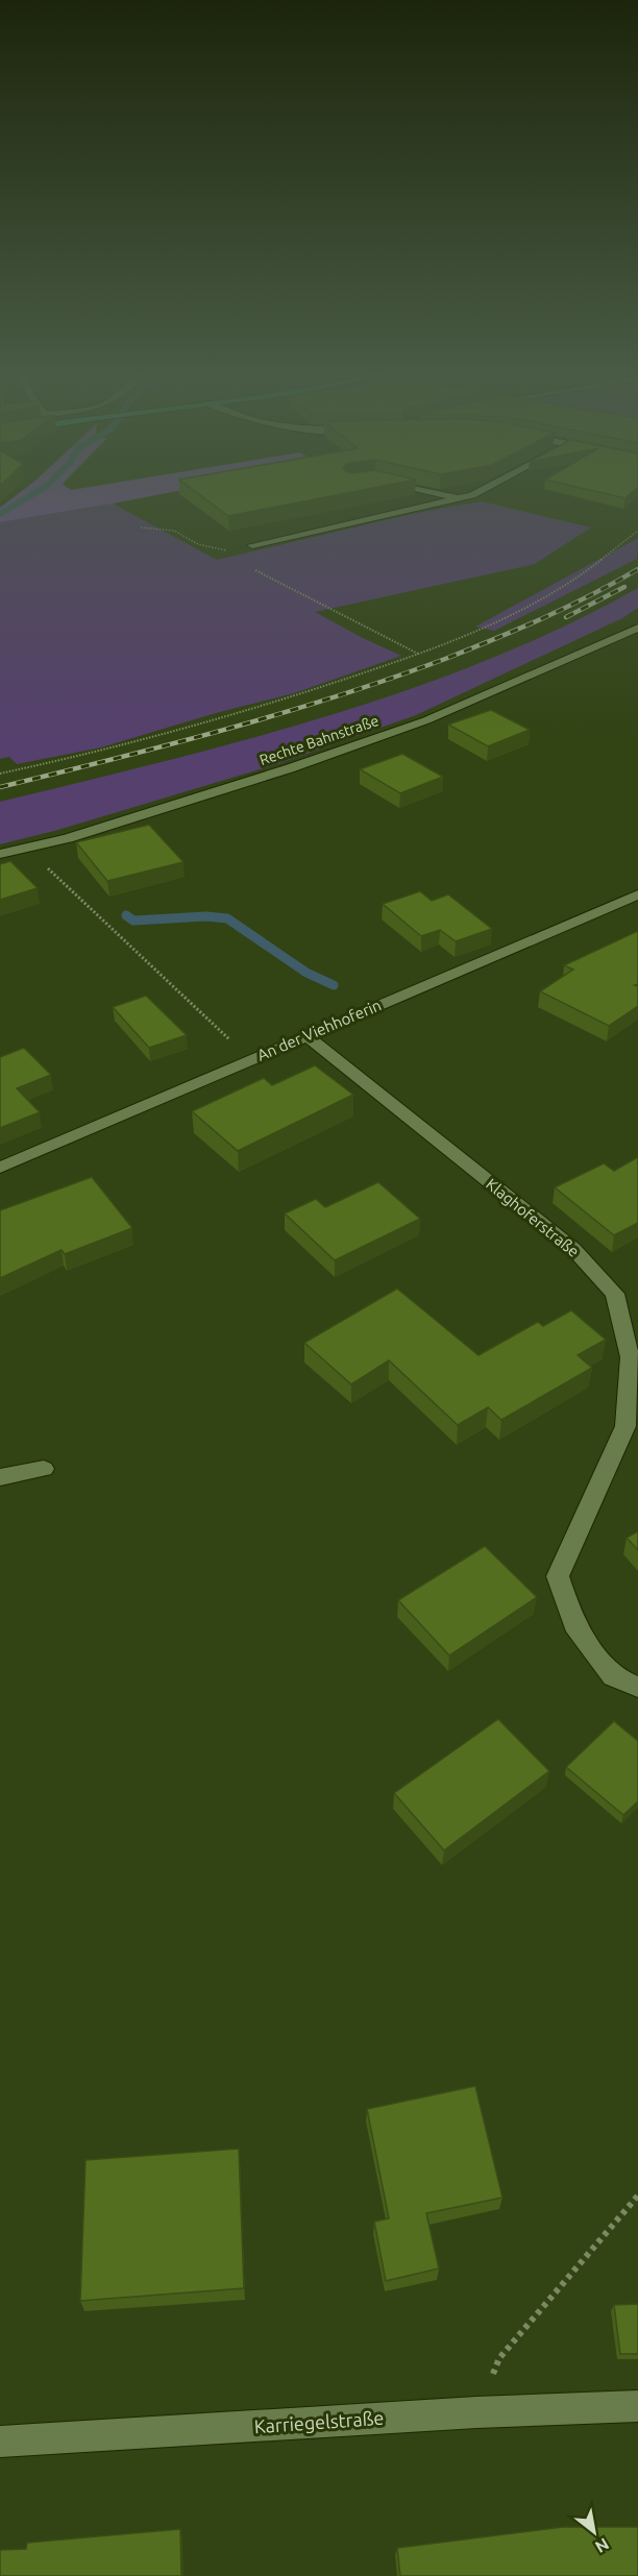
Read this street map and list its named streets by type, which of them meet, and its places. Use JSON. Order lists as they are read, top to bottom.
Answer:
{
  "streets": {
    "street": [
      "Rechte Bahnstraße",
      "An der Viehhoferin",
      "Klaghoferstraße",
      "Karriegelstraße"
    ]
  },
  "crossings": [
    ["An der Viehhoferin", "Klaghoferstraße"]
  ],
  "north": "bottom right"
}
